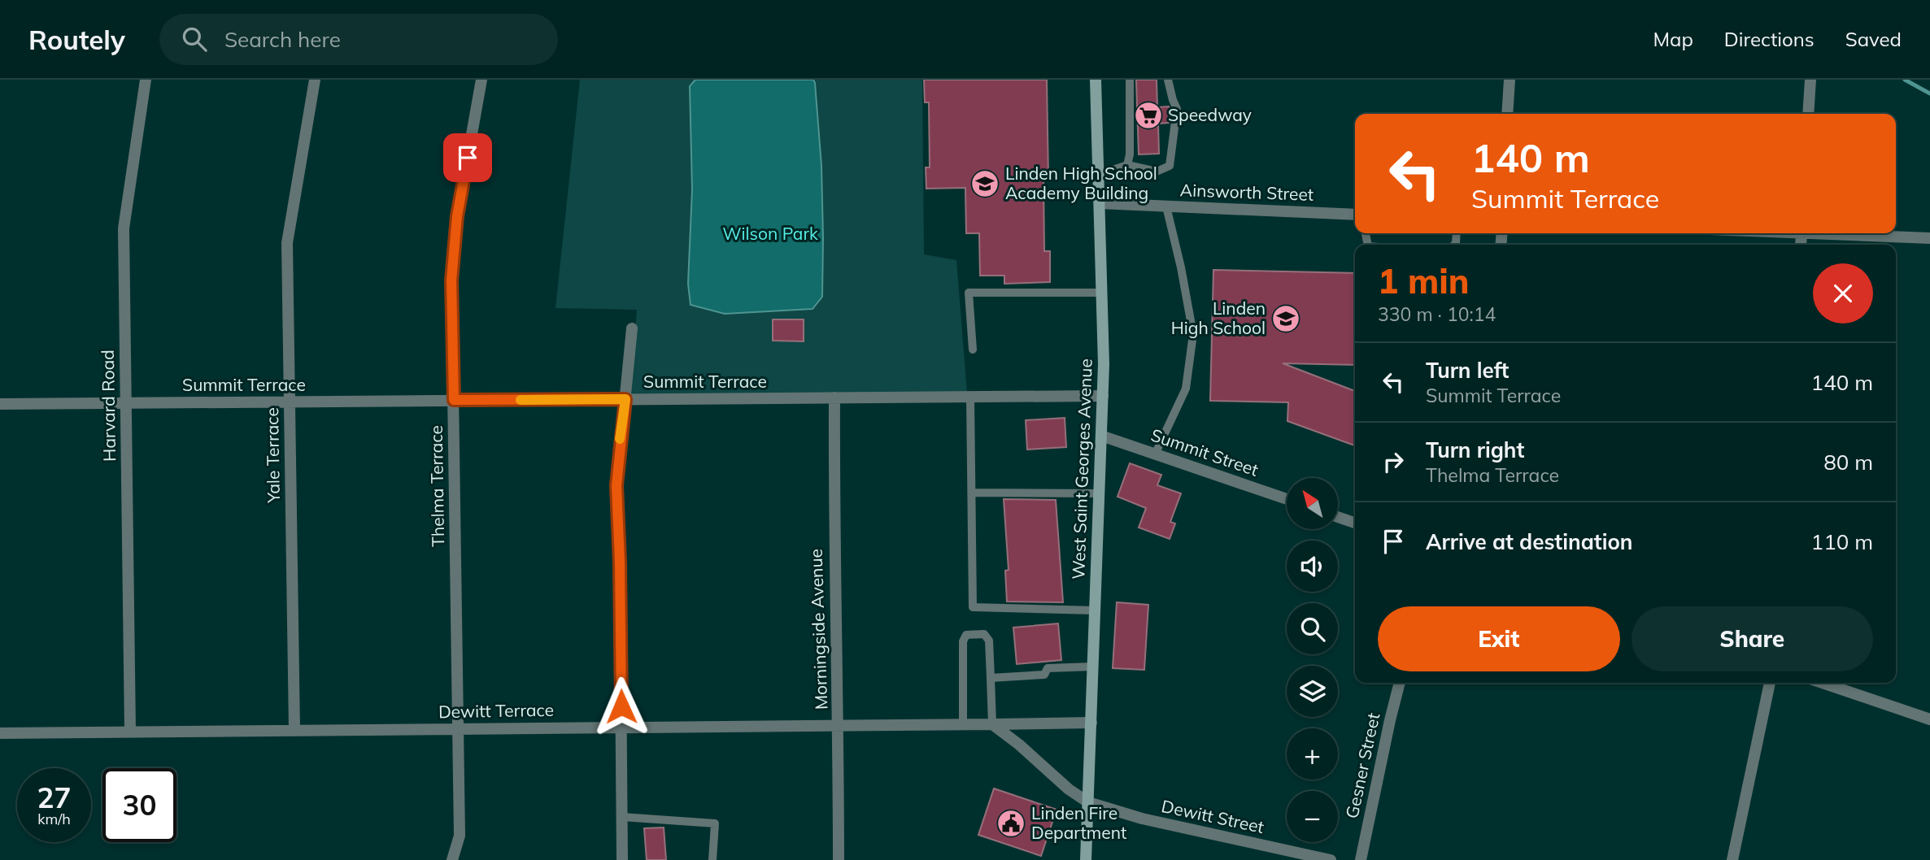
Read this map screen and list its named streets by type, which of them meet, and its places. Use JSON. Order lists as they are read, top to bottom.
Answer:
{
  "streets": {
    "main road": ["West Saint Georges Avenue"],
    "street": [
      "Ainsworth Street",
      "Summit Terrace",
      "Harvard Road",
      "Summit Street",
      "Yale Terrace",
      "Thelma Terrace",
      "Morningside Avenue",
      "Dewitt Terrace",
      "Gesner Street",
      "Dewitt Street"
    ]
  },
  "crossings": [
    ["Ainsworth Street", "West Saint Georges Avenue"],
    ["Summit Terrace", "Harvard Road"],
    ["Summit Terrace", "Yale Terrace"],
    ["Summit Terrace", "West Saint Georges Avenue"],
    ["Summit Terrace", "Thelma Terrace"],
    ["Summit Terrace", "Morningside Avenue"],
    ["Harvard Road", "Dewitt Terrace"],
    ["Summit Street", "West Saint Georges Avenue"],
    ["Yale Terrace", "Dewitt Terrace"],
    ["West Saint Georges Avenue", "Dewitt Terrace"],
    ["West Saint Georges Avenue", "Dewitt Street"],
    ["Thelma Terrace", "Dewitt Terrace"],
    ["Morningside Avenue", "Dewitt Terrace"]
  ],
  "parks": ["Wilson Park"],
  "places": {
    "supermarket": ["Speedway"],
    "school or university": ["Linden High School Academy Building", "Linden High School"],
    "public building": ["Linden Fire Department"]
  },
  "north": "top left",
  "page": {
    "header": "Routely",
    "search": "Search here",
    "nav": ["Map", "Directions", "Saved"],
    "turn": ["140 m", "Summit Terrace"],
    "heading": ["1 min", "330 m · 10:14"],
    "list": [
      {
        "name": "Turn left",
        "note": "Summit Terrace",
        "value": "140 m"
      },
      {
        "name": "Turn right",
        "note": "Thelma Terrace",
        "value": "80 m"
      },
      {
        "name": "Arrive at destination",
        "value": "110 m"
      }
    ],
    "map_buttons": ["+", "−"],
    "buttons": ["Exit", "Share"],
    "speed": "27 km/h",
    "limit": "30"
  }
}
